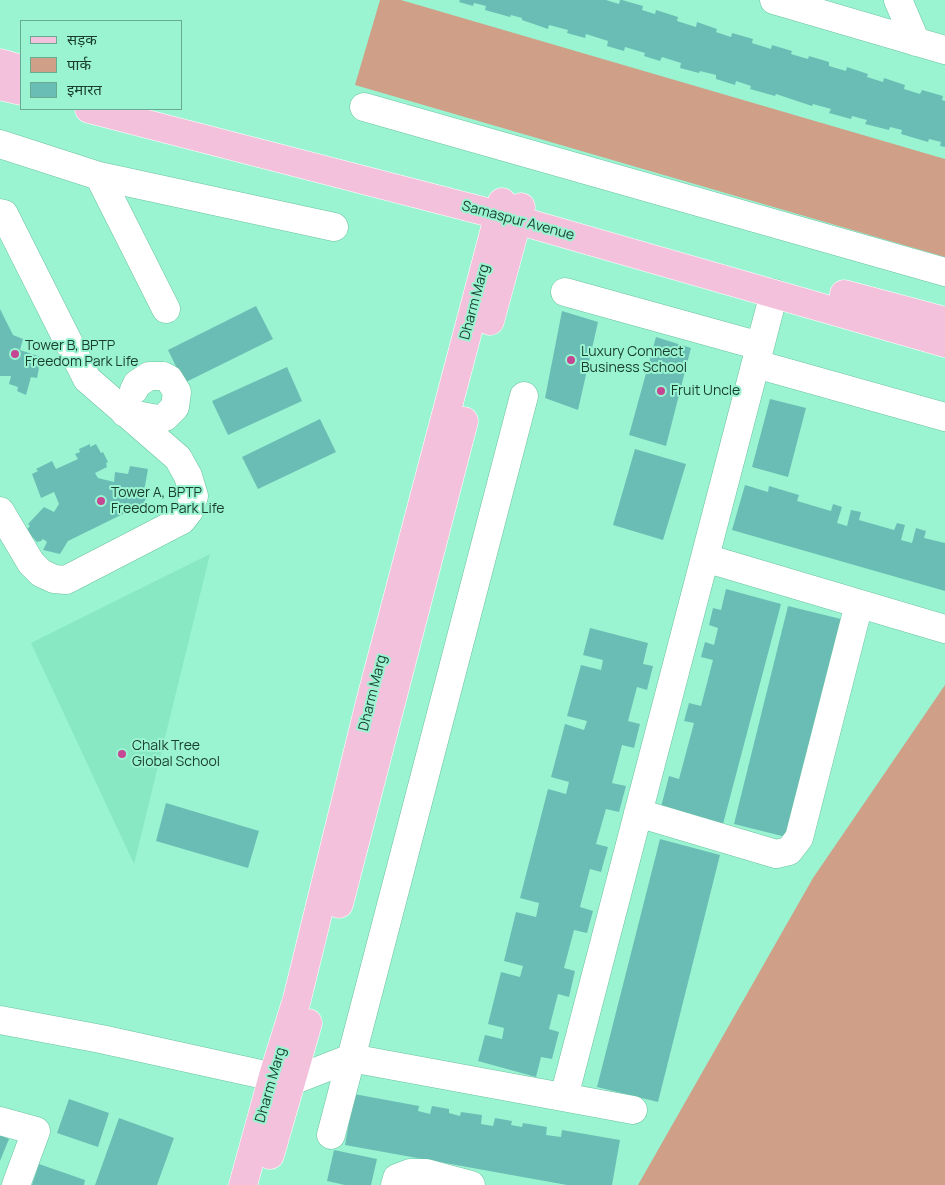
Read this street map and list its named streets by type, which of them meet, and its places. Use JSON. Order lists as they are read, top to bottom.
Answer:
{
  "streets": {
    "main road": ["Samaspur Avenue", "Dharm Marg"]
  },
  "crossings": [
    ["Samaspur Avenue", "Dharm Marg"]
  ],
  "places": [
    "Tower B, BPTP Freedom Park Life",
    "Luxury Connect Business School",
    "Fruit Uncle",
    "Tower A, BPTP Freedom Park Life",
    "Chalk Tree Global School"
  ],
  "legend": ["सड़क", "पार्क", "इमारत"]
}
